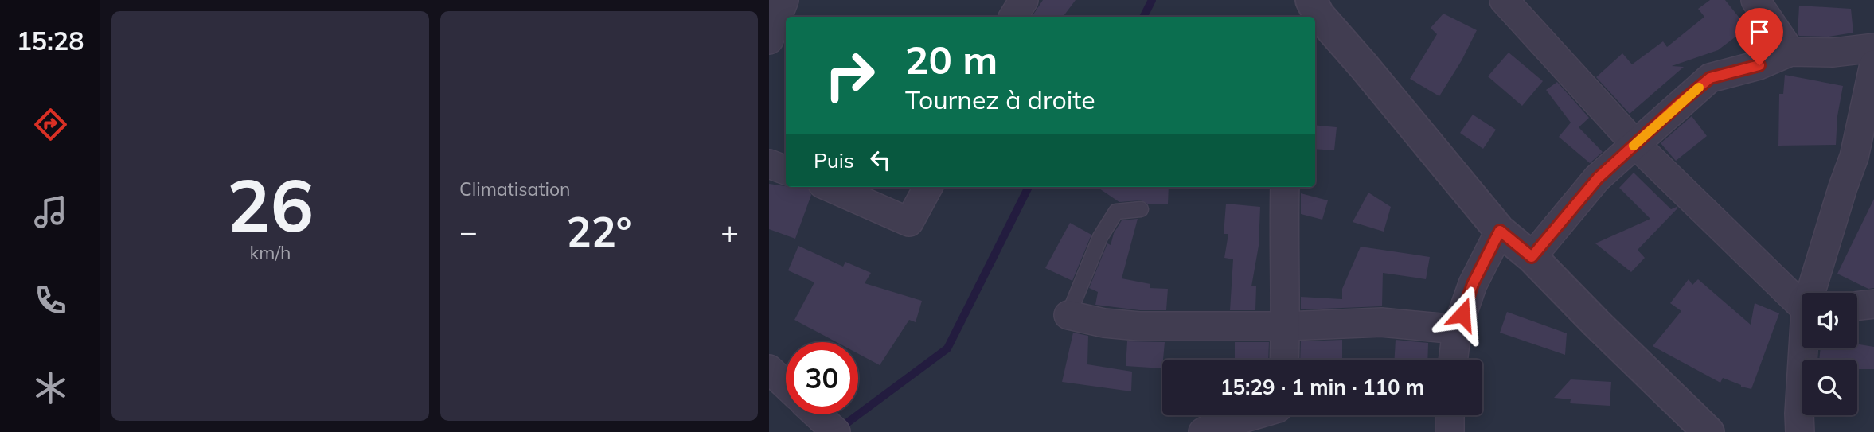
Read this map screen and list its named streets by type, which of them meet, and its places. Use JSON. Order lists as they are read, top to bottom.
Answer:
{
  "page": {
    "tabs": "15:28",
    "tile": [
      ["26", "km/h"],
      "Climatisation"
    ],
    "turn": ["20 m", "Tournez à droite"],
    "then": "Puis",
    "heat": ["−", "22°", "+"],
    "limit": "30",
    "trip": "15:29 · 1 min · 110 m"
  }
}
